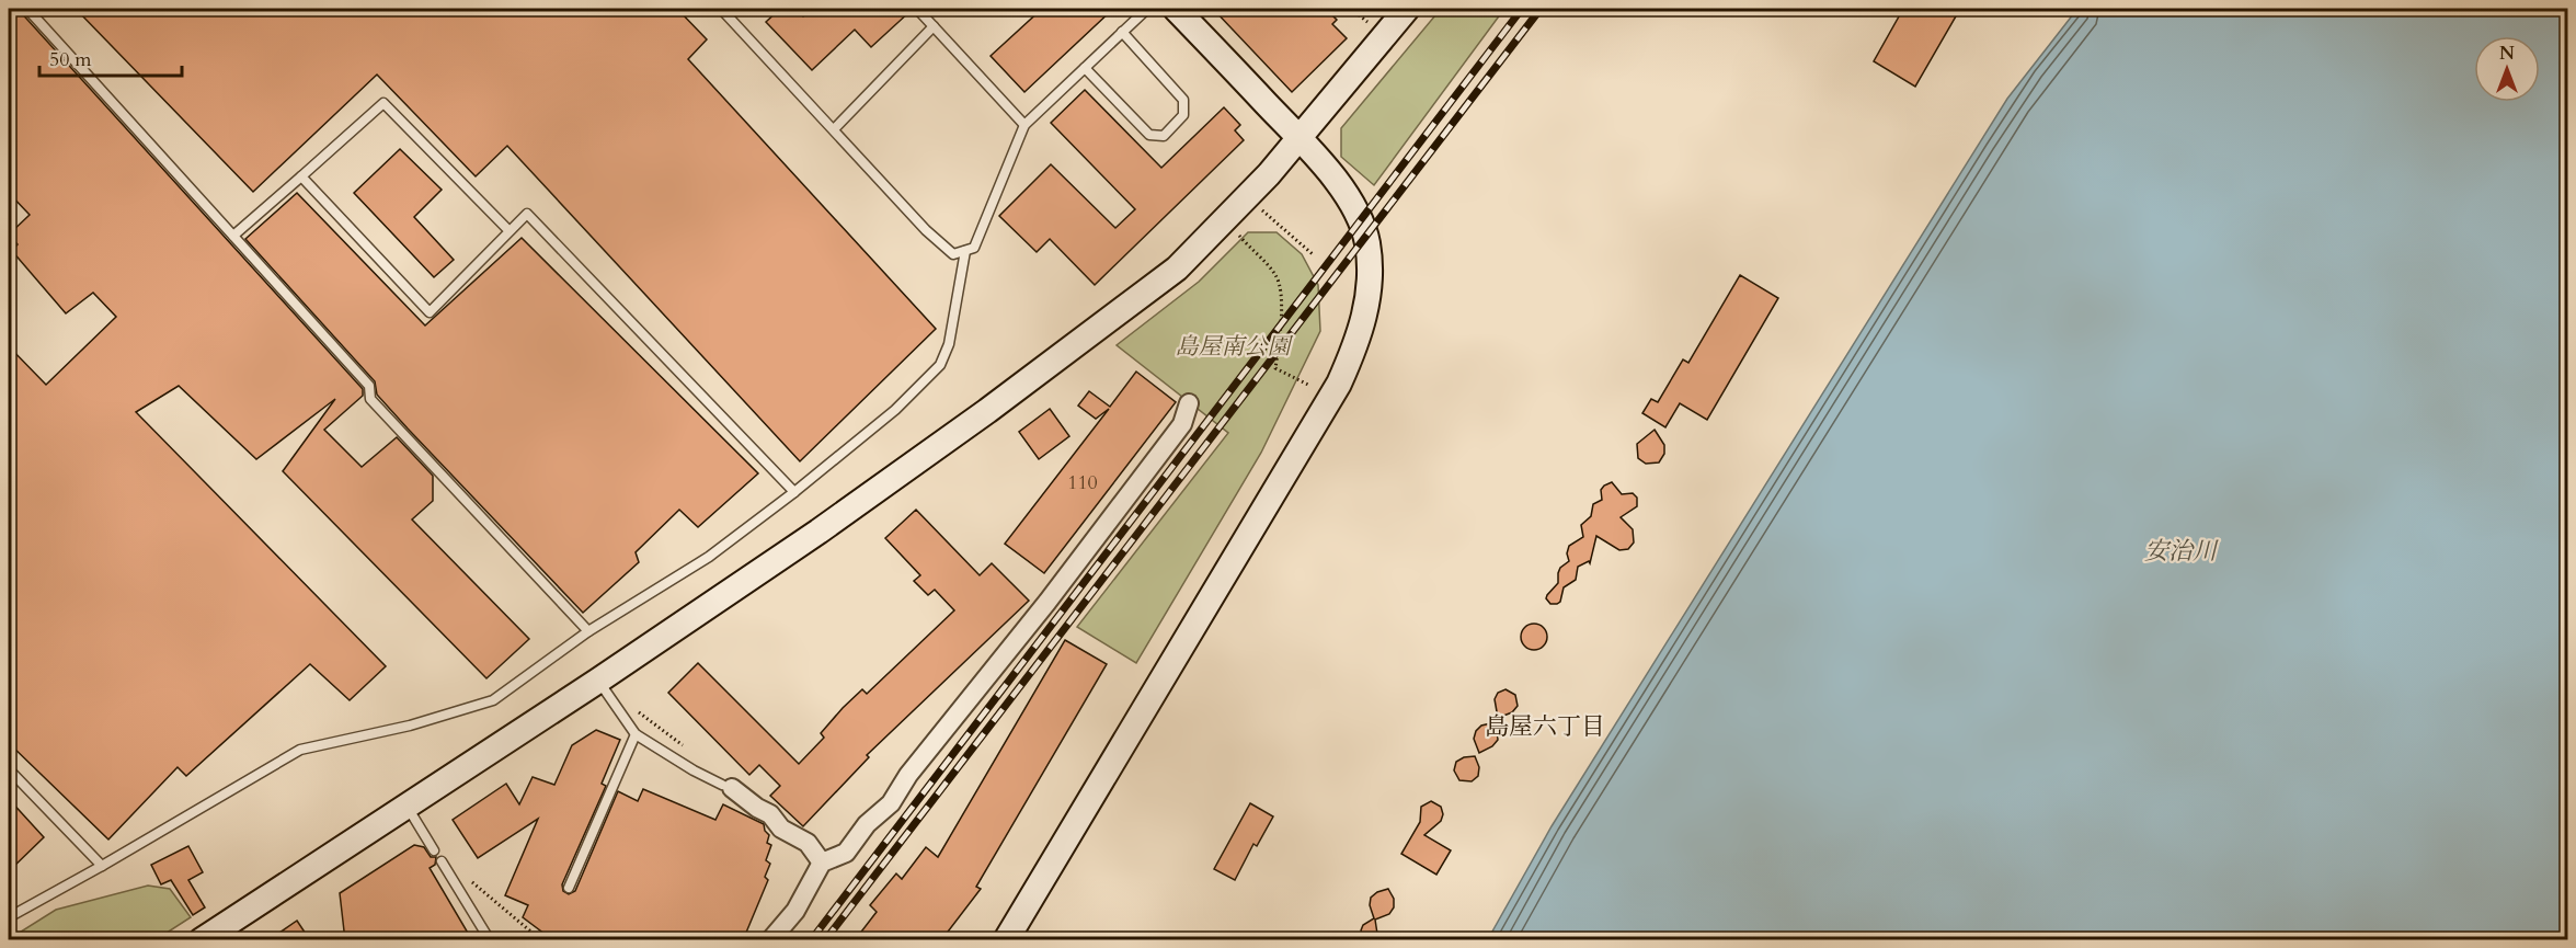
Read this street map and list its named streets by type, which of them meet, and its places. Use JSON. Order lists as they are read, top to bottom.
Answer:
{
  "districts": ["島屋六丁目"],
  "water": ["安治川"],
  "parks": ["島屋南公園"],
  "house_numbers": ["110"],
  "scale_bar": "50 m",
  "north": "top"
}
